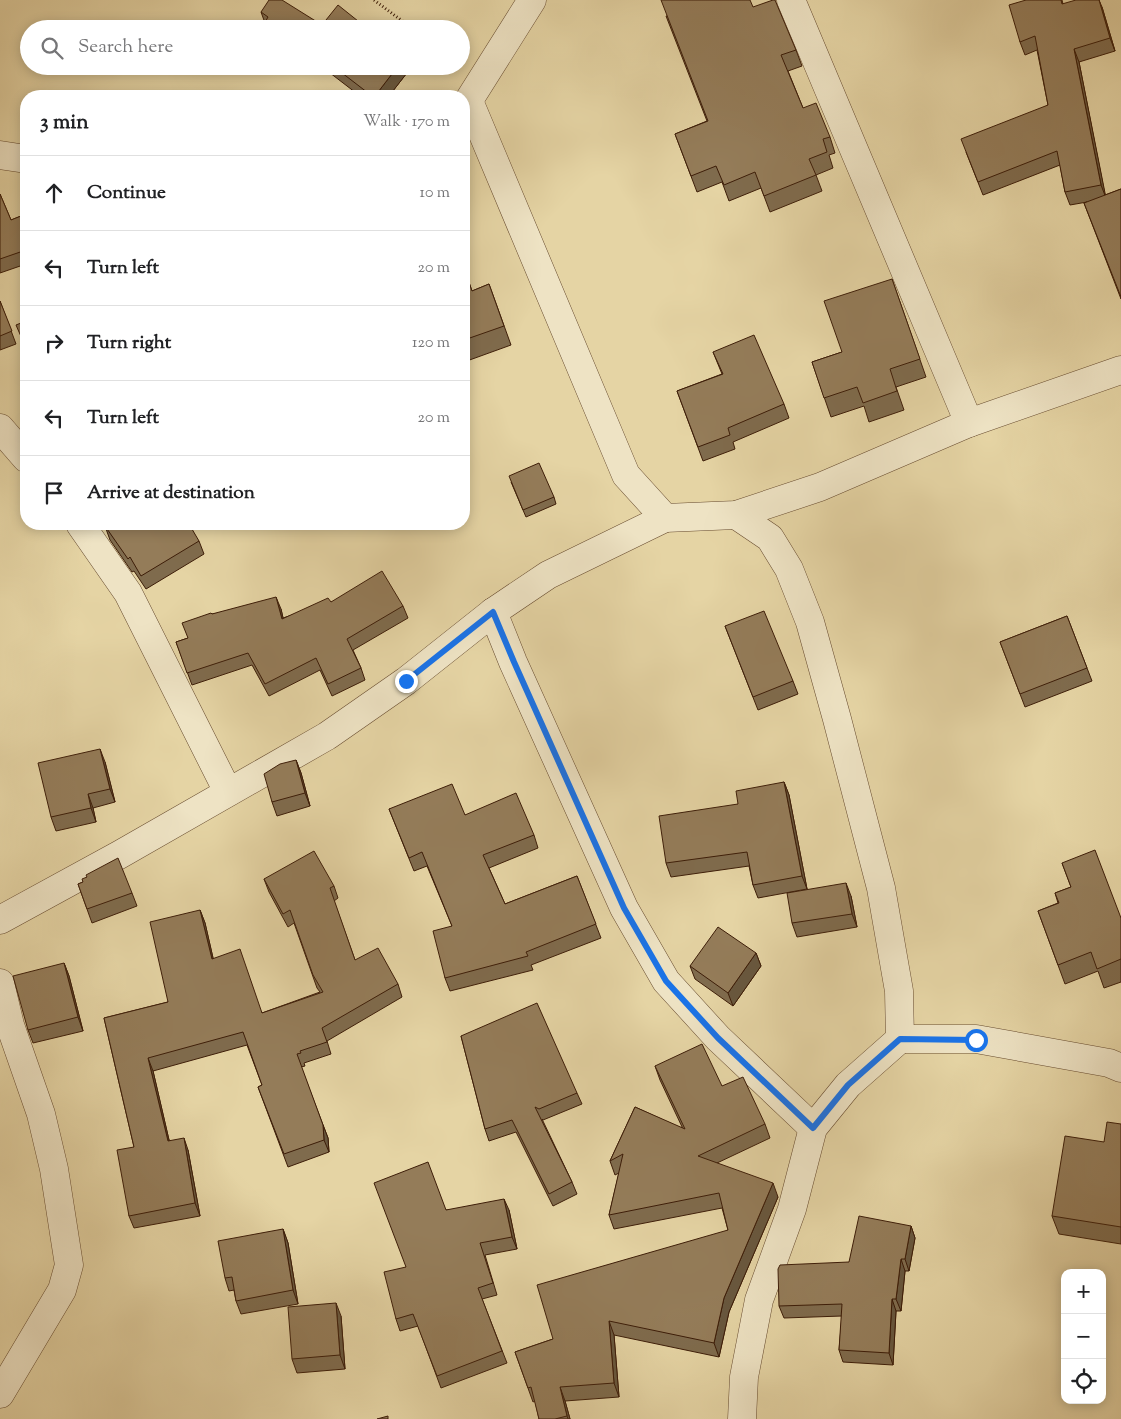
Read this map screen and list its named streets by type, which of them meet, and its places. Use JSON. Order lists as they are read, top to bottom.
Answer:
{
  "page": {
    "search": "Search here",
    "heading": ["3 min", "Walk · 170 m"],
    "list": [
      ["Continue", "10 m"],
      ["Turn left", "20 m"],
      ["Turn right", "120 m"],
      ["Turn left", "20 m"],
      "Arrive at destination"
    ],
    "map_buttons": ["+", "−"]
  }
}
